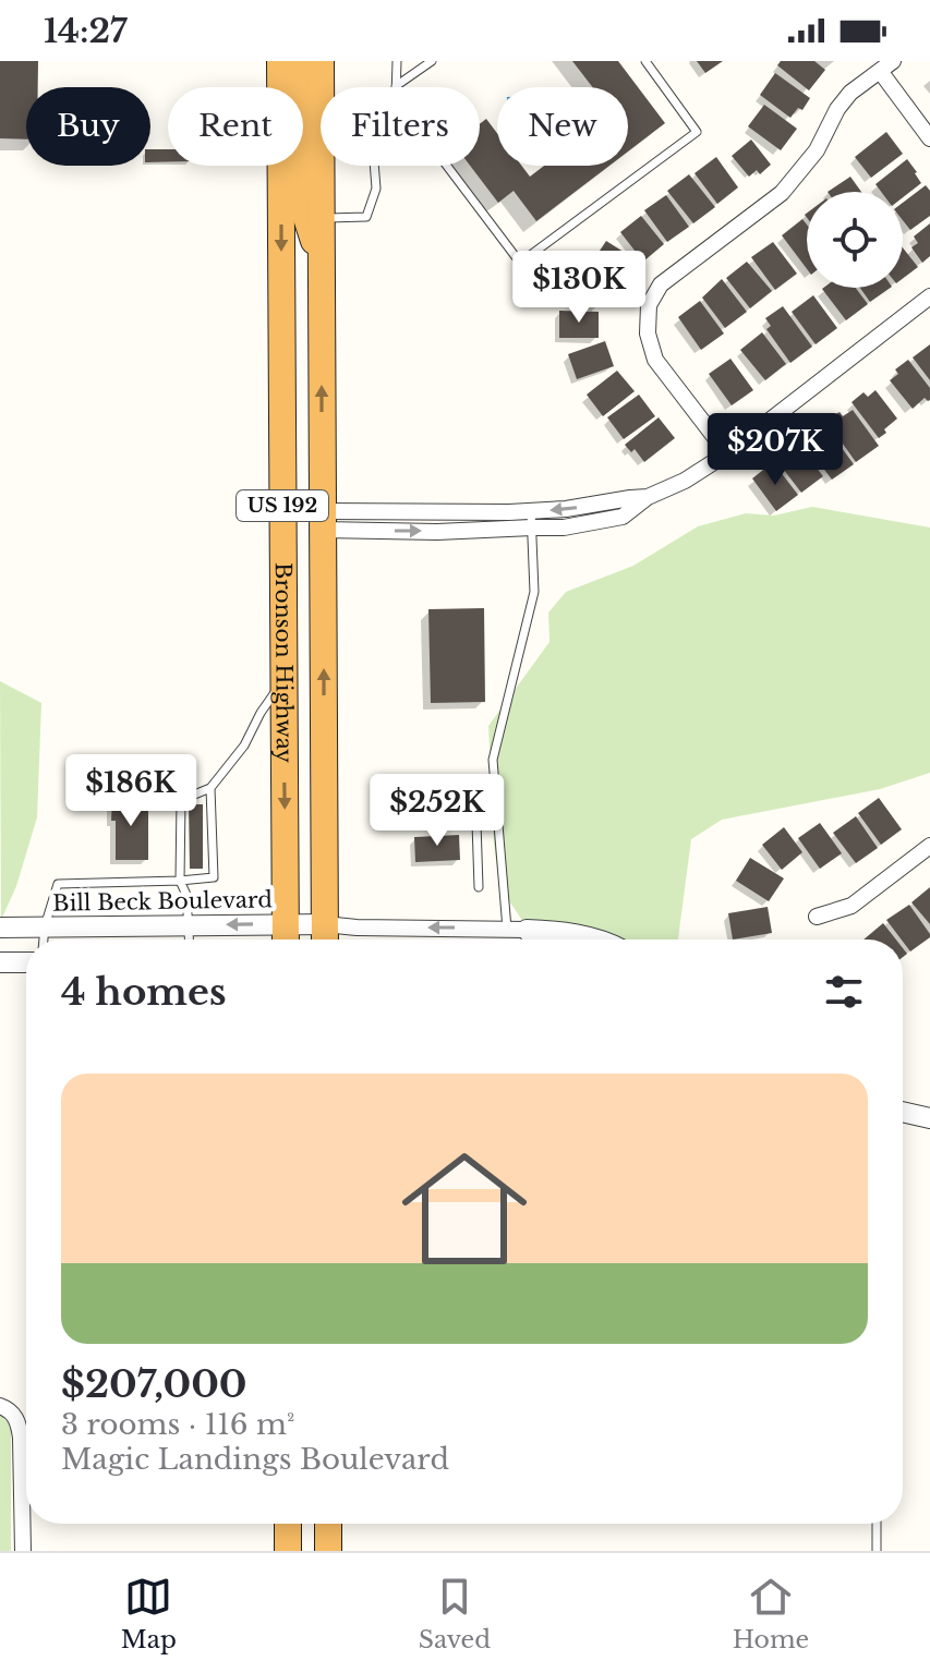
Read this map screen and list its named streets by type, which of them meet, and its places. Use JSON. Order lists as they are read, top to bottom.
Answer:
{
  "streets": {
    "highway": ["US 192", "Bronson Highway"],
    "street": ["Bill Beck Boulevard"]
  },
  "crossings": [
    ["Bronson Highway", "Bill Beck Boulevard"]
  ],
  "page": {
    "status": "14:27",
    "chip": [
      "Buy",
      "Rent",
      "Filters",
      "New"
    ],
    "price": [
      "$130K",
      "$207K",
      "$186K",
      "$252K"
    ],
    "heading": "4 homes",
    "list": [
      {
        "name": "$207,000",
        "note": "3 rooms · 116 m² · Magic Landings Boulevard"
      }
    ],
    "tabs": ["Map", "Saved", "Home"]
  }
}
